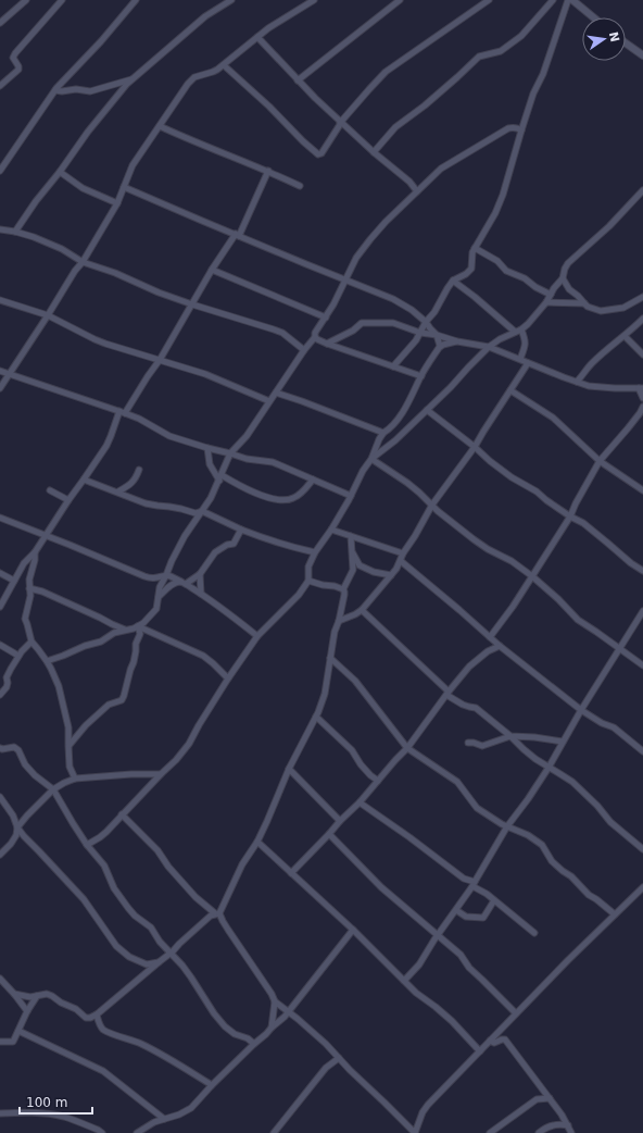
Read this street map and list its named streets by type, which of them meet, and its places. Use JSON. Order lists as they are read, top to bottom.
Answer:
{
  "scale_bar": "100 m",
  "north": "right"
}
